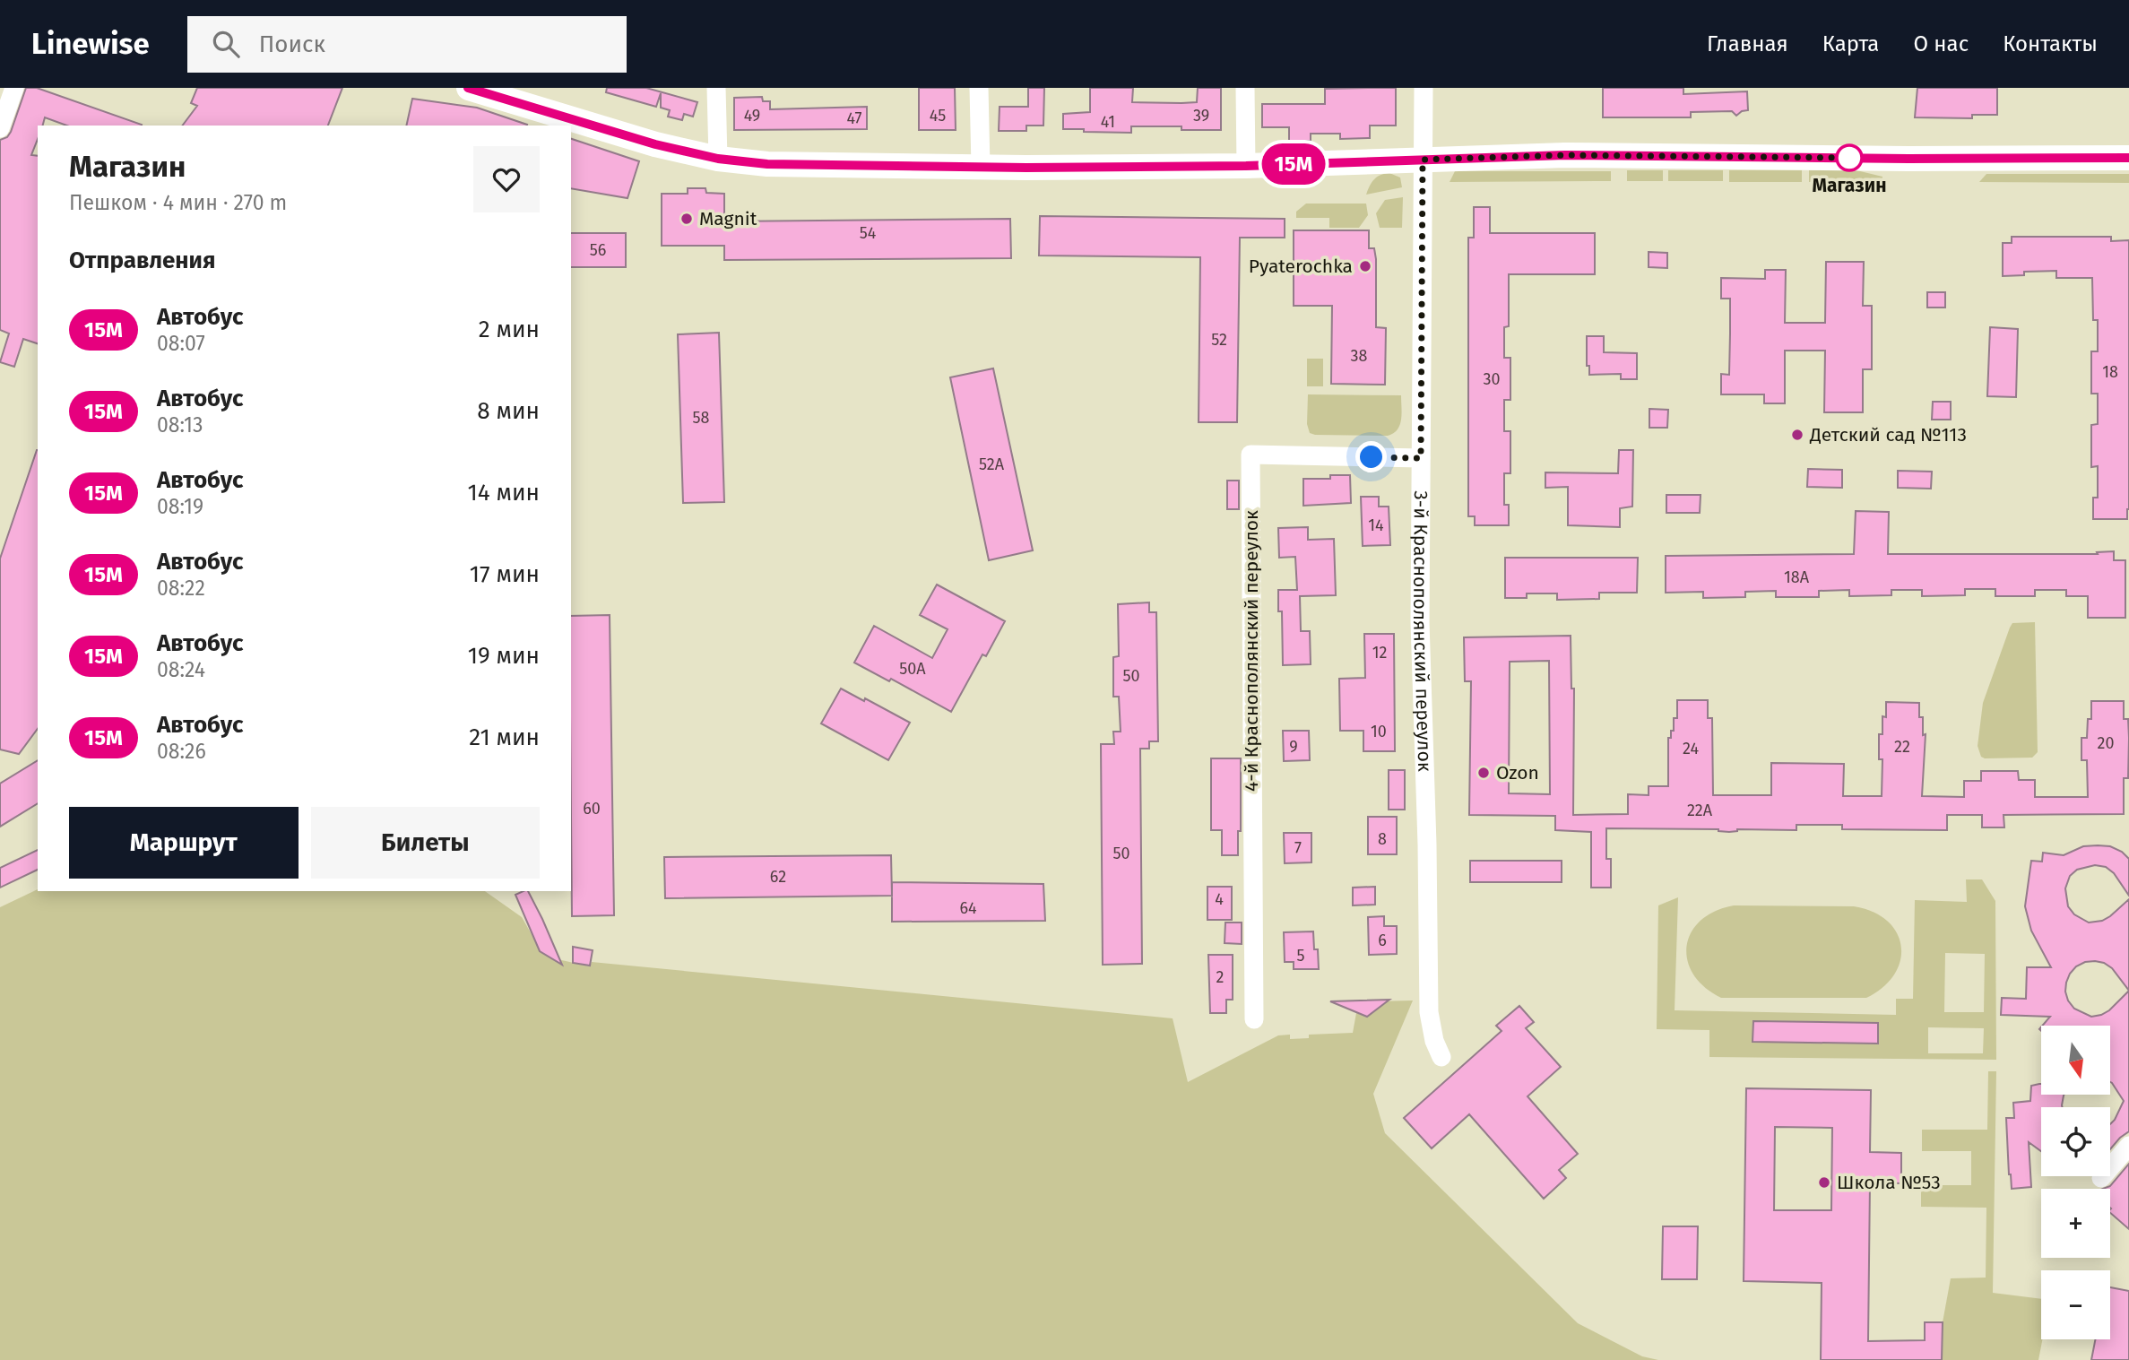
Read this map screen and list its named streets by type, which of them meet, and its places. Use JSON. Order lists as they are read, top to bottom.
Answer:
{
  "streets": {
    "street": ["3-й Краснополянский переулок", "4-й Краснополянский переулок"]
  },
  "crossings": [
    ["3-й Краснополянский переулок", "4-й Краснополянский переулок"]
  ],
  "places": [
    "Магазин",
    "Magnit",
    "Pyaterochka",
    "Детский сад №113",
    "Ozon",
    "Школа №53"
  ],
  "lines": ["bus line 15М"],
  "house_numbers": [
    "49",
    "45",
    "39",
    "47",
    "41",
    "54",
    "56",
    "52",
    "38",
    "18",
    "30",
    "58",
    "52А",
    "14",
    "18А",
    "12",
    "50А",
    "50",
    "10",
    "20",
    "9",
    "22",
    "24",
    "60",
    "22А",
    "8",
    "7",
    "50",
    "62",
    "4",
    "64",
    "6",
    "5",
    "2"
  ],
  "north": "bottom",
  "page": {
    "header": "Linewise",
    "search": "Поиск",
    "nav": [
      "Главная",
      "Карта",
      "О нас",
      "Контакты"
    ],
    "on_map": "15М",
    "heading": [
      ["Магазин", "Пешком · 4 мин · 270 m"],
      "Отправления"
    ],
    "list": [
      {
        "mark": "15М",
        "name": "Автобус",
        "note": "08:07",
        "value": "2 мин"
      },
      {
        "mark": "15М",
        "name": "Автобус",
        "note": "08:13",
        "value": "8 мин"
      },
      {
        "mark": "15М",
        "name": "Автобус",
        "note": "08:19",
        "value": "14 мин"
      },
      {
        "mark": "15М",
        "name": "Автобус",
        "note": "08:22",
        "value": "17 мин"
      },
      {
        "mark": "15М",
        "name": "Автобус",
        "note": "08:24",
        "value": "19 мин"
      },
      {
        "mark": "15М",
        "name": "Автобус",
        "note": "08:26",
        "value": "21 мин"
      }
    ],
    "buttons": ["Маршрут", "Билеты"],
    "map_buttons": ["+", "−"]
  }
}
